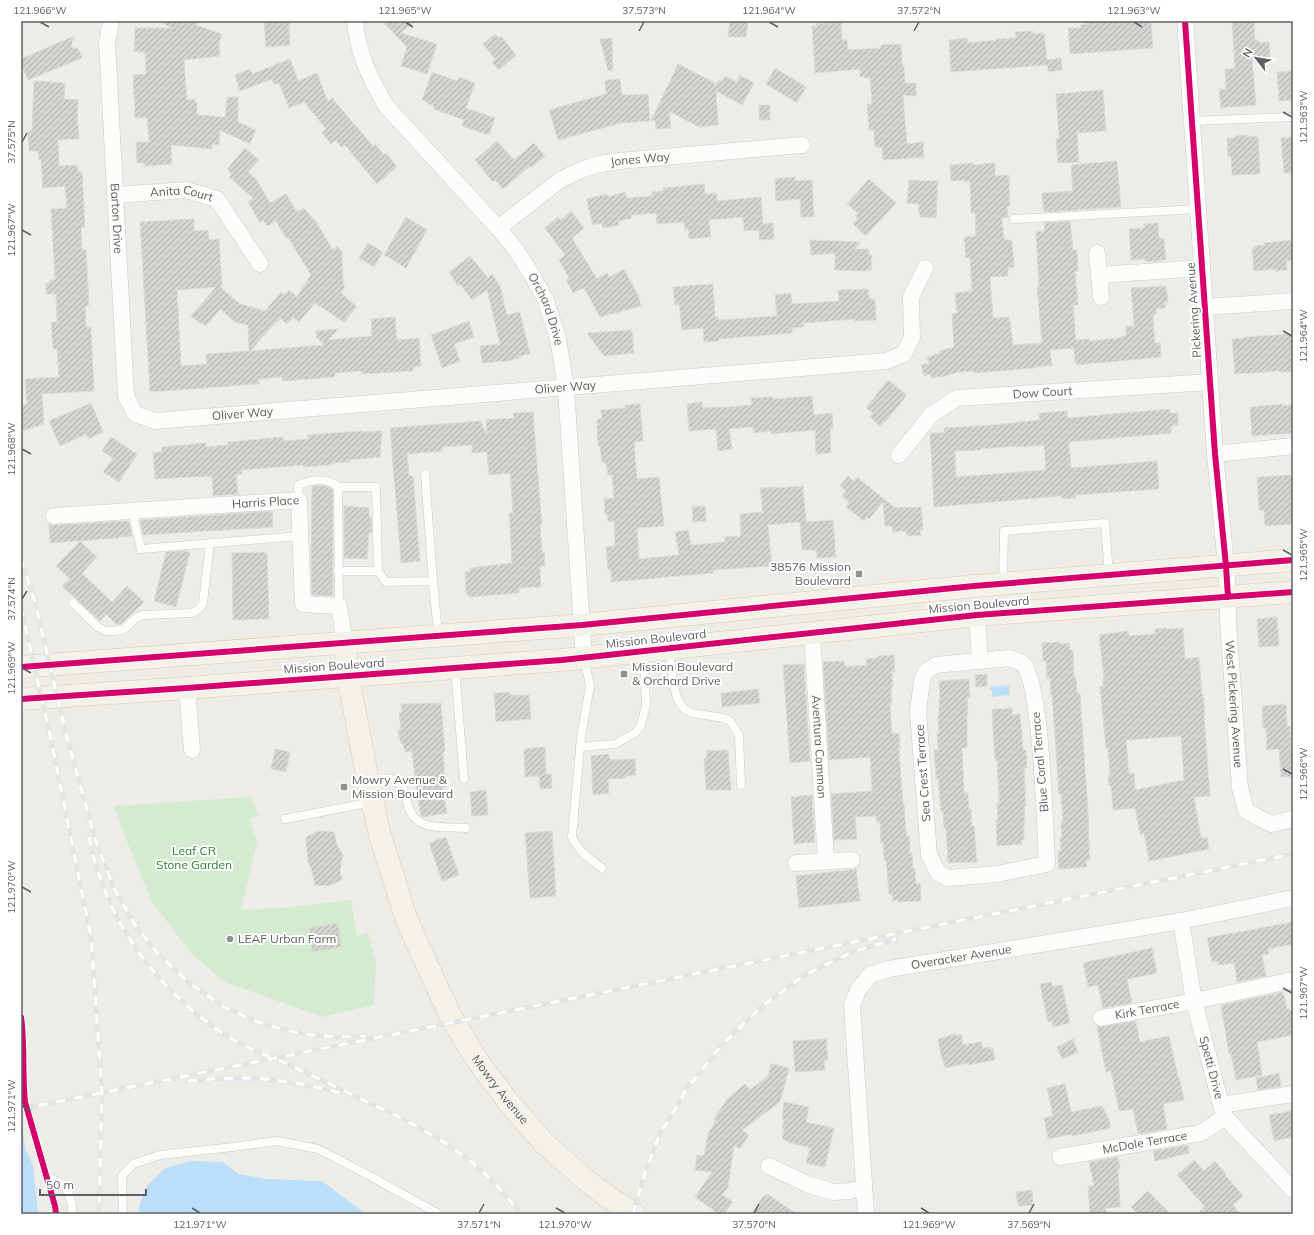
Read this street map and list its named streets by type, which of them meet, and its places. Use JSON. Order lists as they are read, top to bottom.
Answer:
{
  "streets": {
    "main road": ["Mission Boulevard", "Mowry Avenue"],
    "street": [
      "Jones Way",
      "Anita Court",
      "Barton Drive",
      "Orchard Drive",
      "Pickering Avenue",
      "Oliver Way",
      "Dow Court",
      "Harris Place",
      "West Pickering Avenue",
      "Aventura Common",
      "Blue Coral Terrace",
      "Sea Crest Terrace",
      "Overacker Avenue",
      "Kirk Terrace",
      "Spetti Drive",
      "McDole Terrace"
    ]
  },
  "crossings": [
    ["Jones Way", "Orchard Drive"],
    ["Anita Court", "Barton Drive"],
    ["Barton Drive", "Oliver Way"],
    ["Orchard Drive", "Oliver Way"],
    ["Orchard Drive", "Mission Boulevard"],
    ["Pickering Avenue", "Dow Court"],
    ["Pickering Avenue", "Mission Boulevard"],
    ["Pickering Avenue", "West Pickering Avenue"],
    ["Mission Boulevard", "West Pickering Avenue"],
    ["Mission Boulevard", "Aventura Common"],
    ["Mission Boulevard", "Mowry Avenue"],
    ["Blue Coral Terrace", "Sea Crest Terrace"],
    ["Overacker Avenue", "Spetti Drive"],
    ["Kirk Terrace", "Spetti Drive"],
    ["Spetti Drive", "McDole Terrace"]
  ],
  "parks": ["Leaf CR Stone Garden"],
  "places": {
    "transit": ["38576 Mission Boulevard", "Mission Boulevard & Orchard Drive", "Mowry Avenue & Mission Boulevard"],
    "other": ["LEAF Urban Farm"]
  },
  "scale_bar": "50 m",
  "north": "top left",
  "coordinates": [
    "121.966°W",
    "121.965°W",
    "37.573°N",
    "121.964°W",
    "37.572°N",
    "121.963°W",
    "37.575°N",
    "121.967°W",
    "121.968°W",
    "37.574°N",
    "121.969°W",
    "121.970°W",
    "121.971°W",
    "37.571°N",
    "37.570°N",
    "37.569°N"
  ]
}
